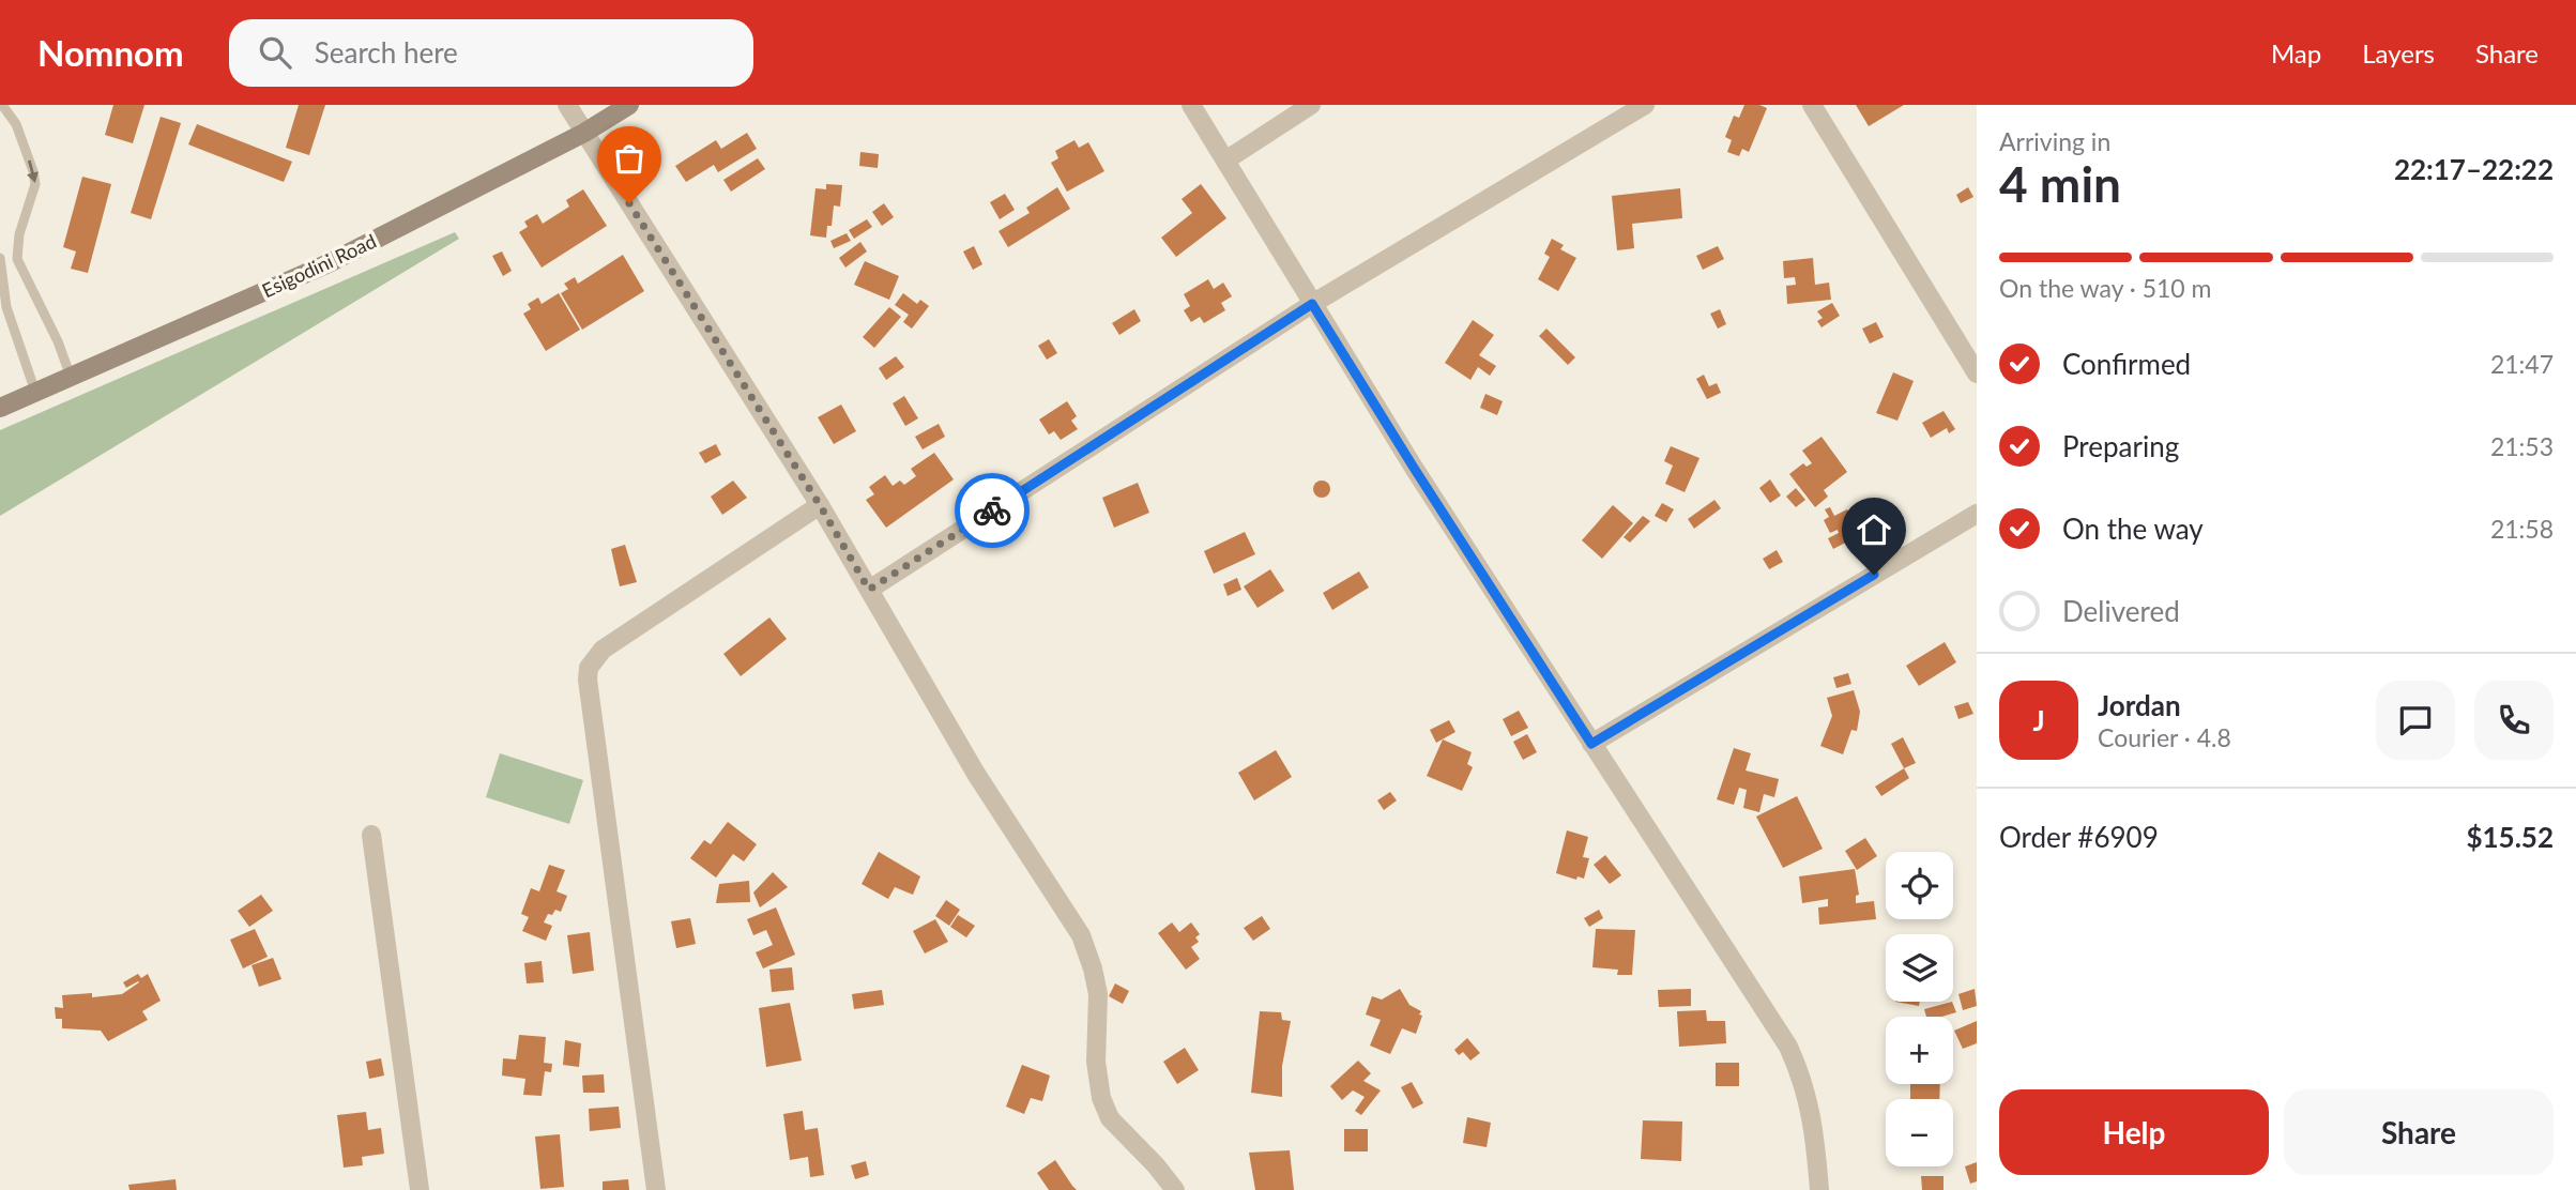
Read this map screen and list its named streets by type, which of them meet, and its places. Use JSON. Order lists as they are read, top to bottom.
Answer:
{
  "streets": {
    "main road": ["Esigodini Road"]
  },
  "page": {
    "header": "Nomnom",
    "search": "Search here",
    "nav": ["Map", "Layers", "Share"],
    "heading": ["4 min", "Arriving in", "22:17–22:22"],
    "panel": [
      "Jordan",
      "Courier · 4.8",
      "Order #6909",
      "$15.52"
    ],
    "bar": "On the way · 510 m",
    "list": [
      ["Confirmed", "21:47"],
      ["Preparing", "21:53"],
      ["On the way", "21:58"],
      "Delivered"
    ],
    "round": "J",
    "map_buttons": ["+", "−"],
    "buttons": ["Help", "Share"]
  }
}
